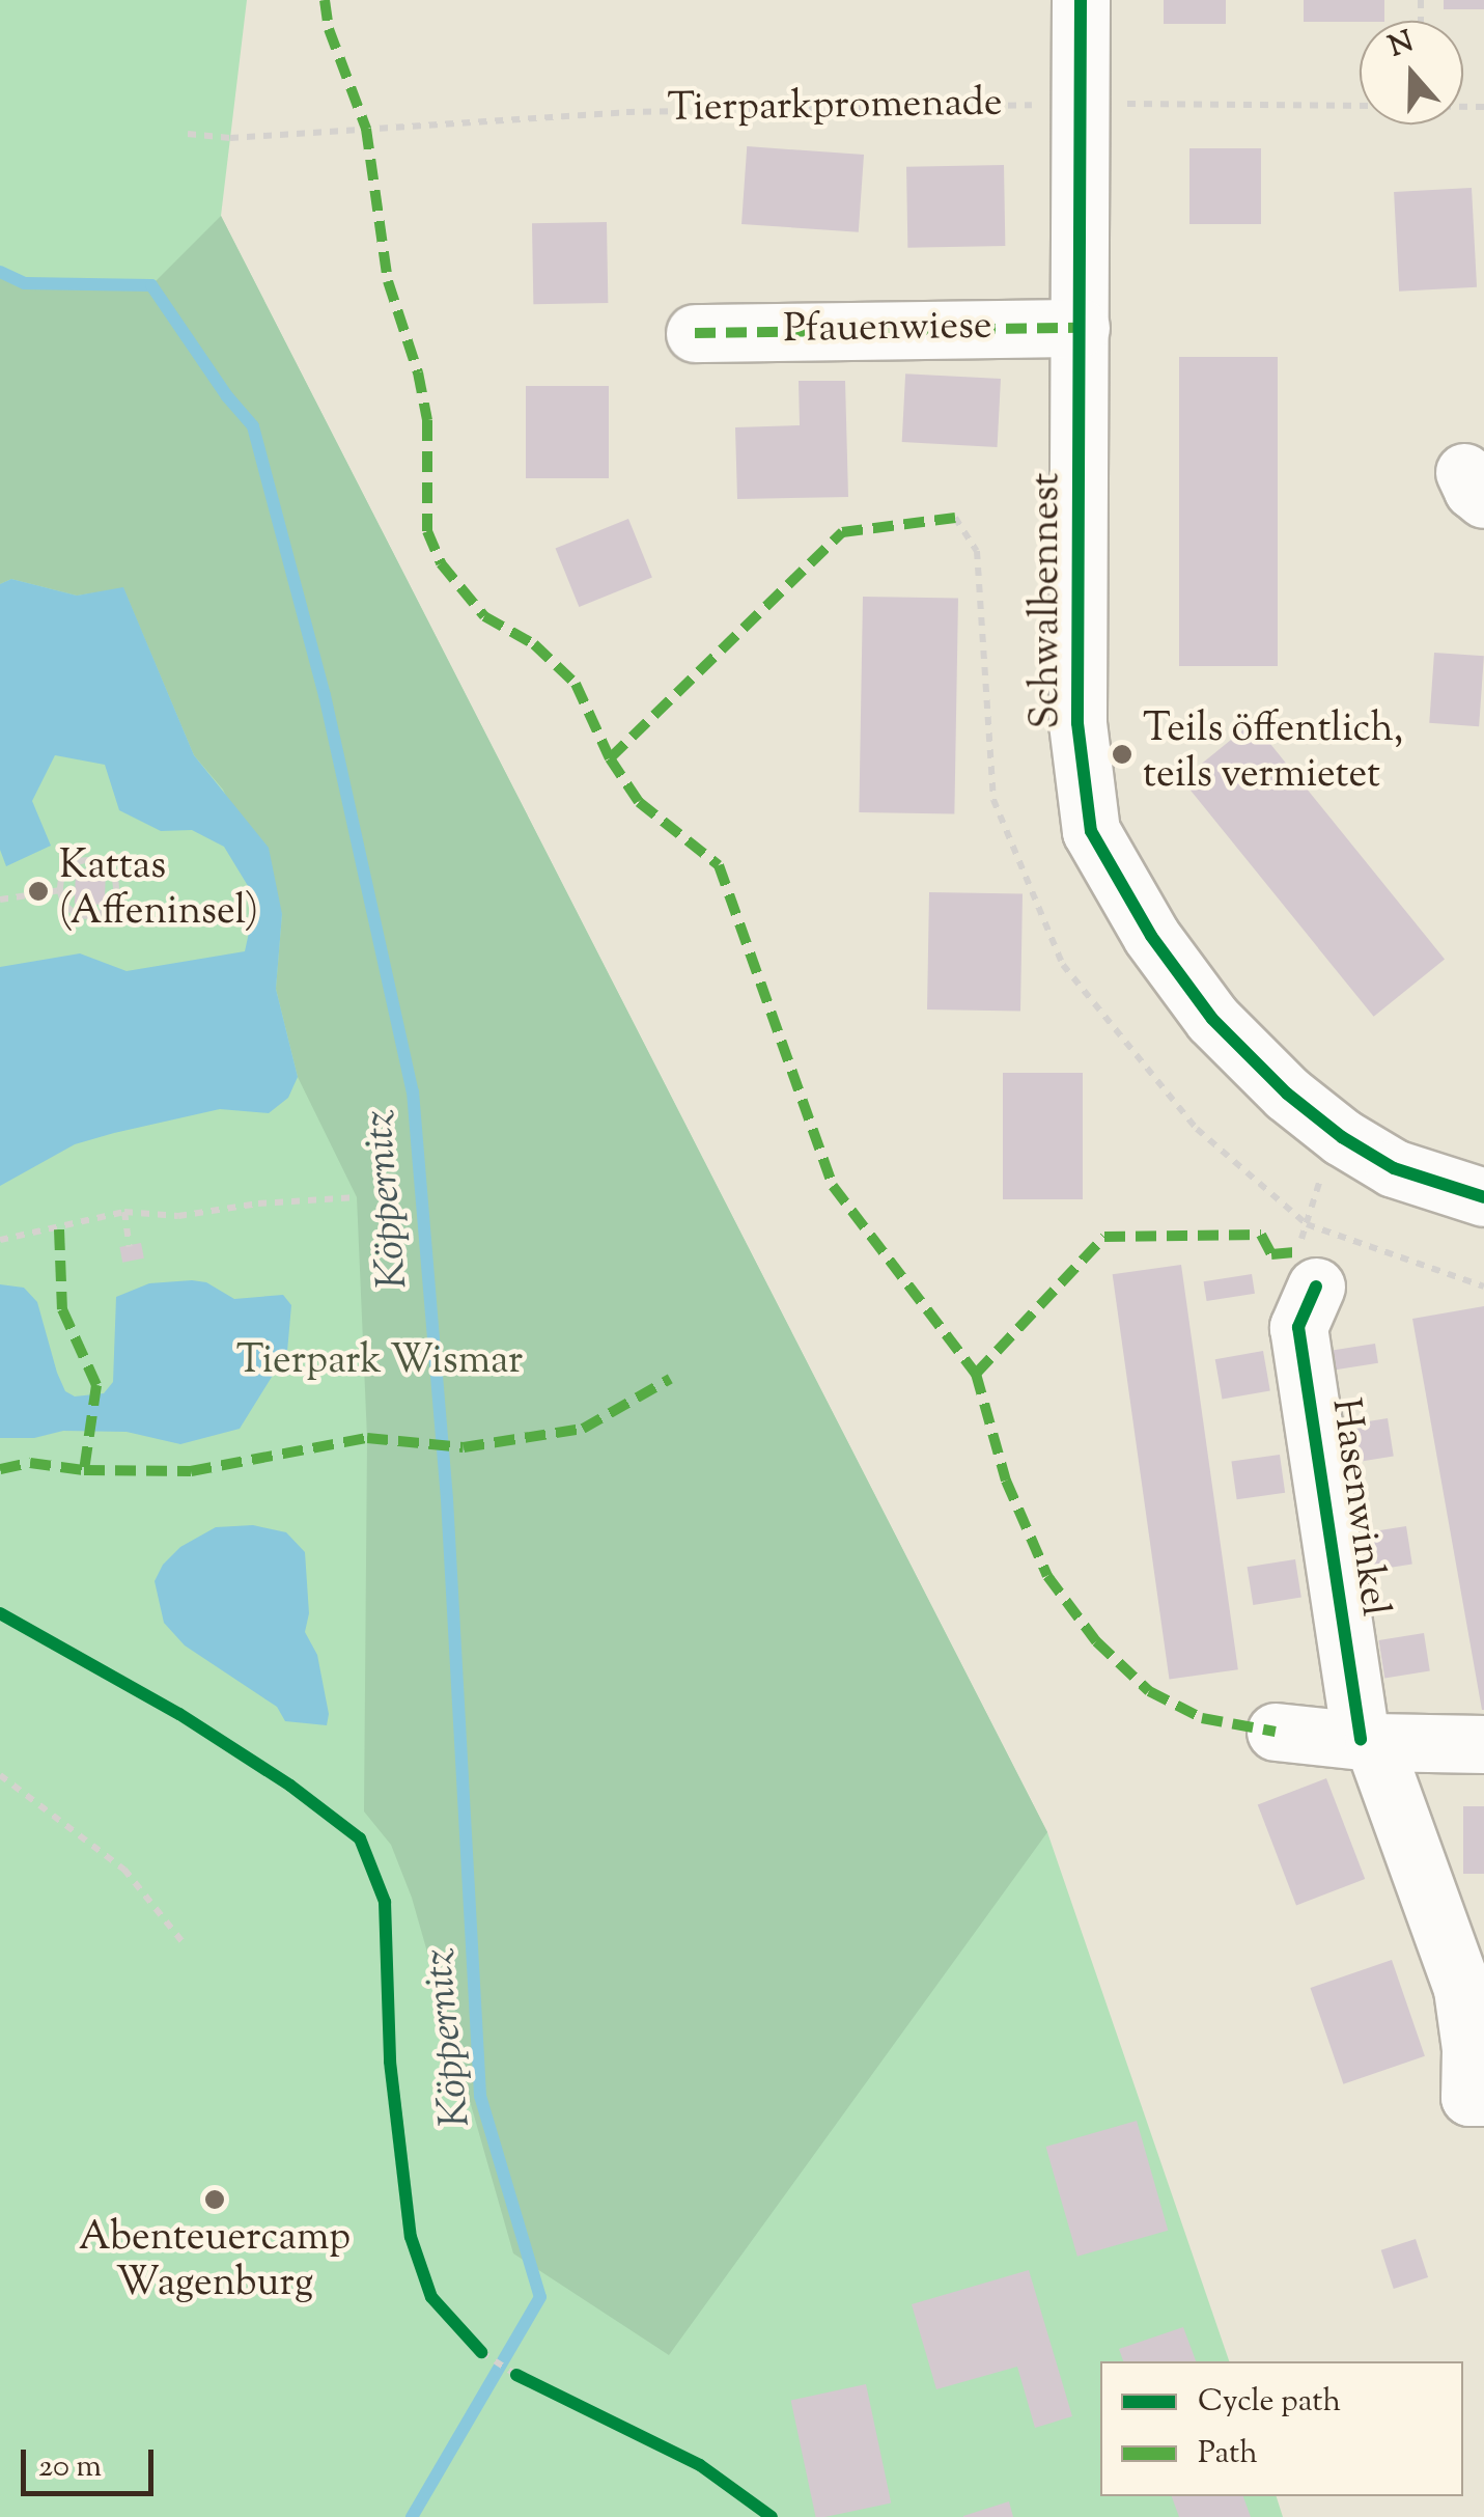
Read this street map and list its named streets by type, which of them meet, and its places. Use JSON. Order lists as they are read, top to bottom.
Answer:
{
  "streets": {
    "street": ["Pfauenwiese", "Schwalbennest", "Hasenwinkel"],
    "path": ["Tierparkpromenade"]
  },
  "crossings": [
    ["Tierparkpromenade", "Schwalbennest"],
    ["Pfauenwiese", "Schwalbennest"]
  ],
  "water": ["Köppernitz"],
  "parks": ["Tierpark Wismar"],
  "places": ["Teils öffentlich, teils vermietet", "Kattas (Affeninsel)", "Abenteuercamp Wagenburg"],
  "legend": ["Cycle path", "Path"],
  "scale_bar": "20 m",
  "north": "top"
}
